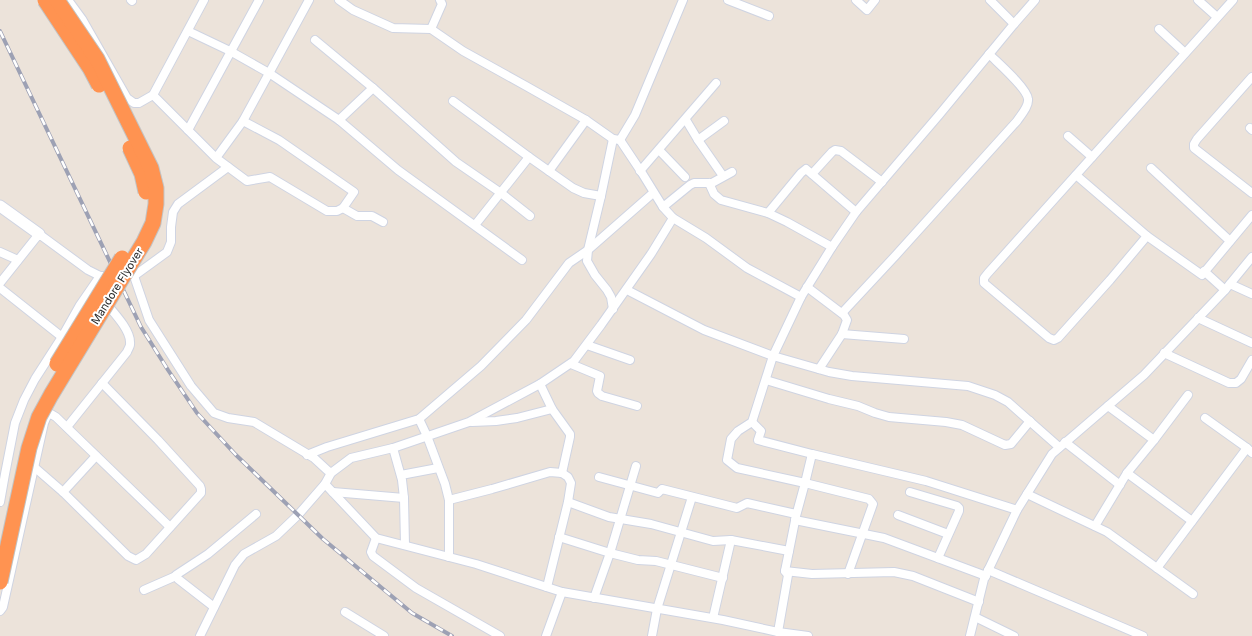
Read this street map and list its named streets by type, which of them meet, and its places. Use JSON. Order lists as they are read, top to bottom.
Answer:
{
  "streets": {
    "highway": ["Mandore Flyover"]
  }
}
